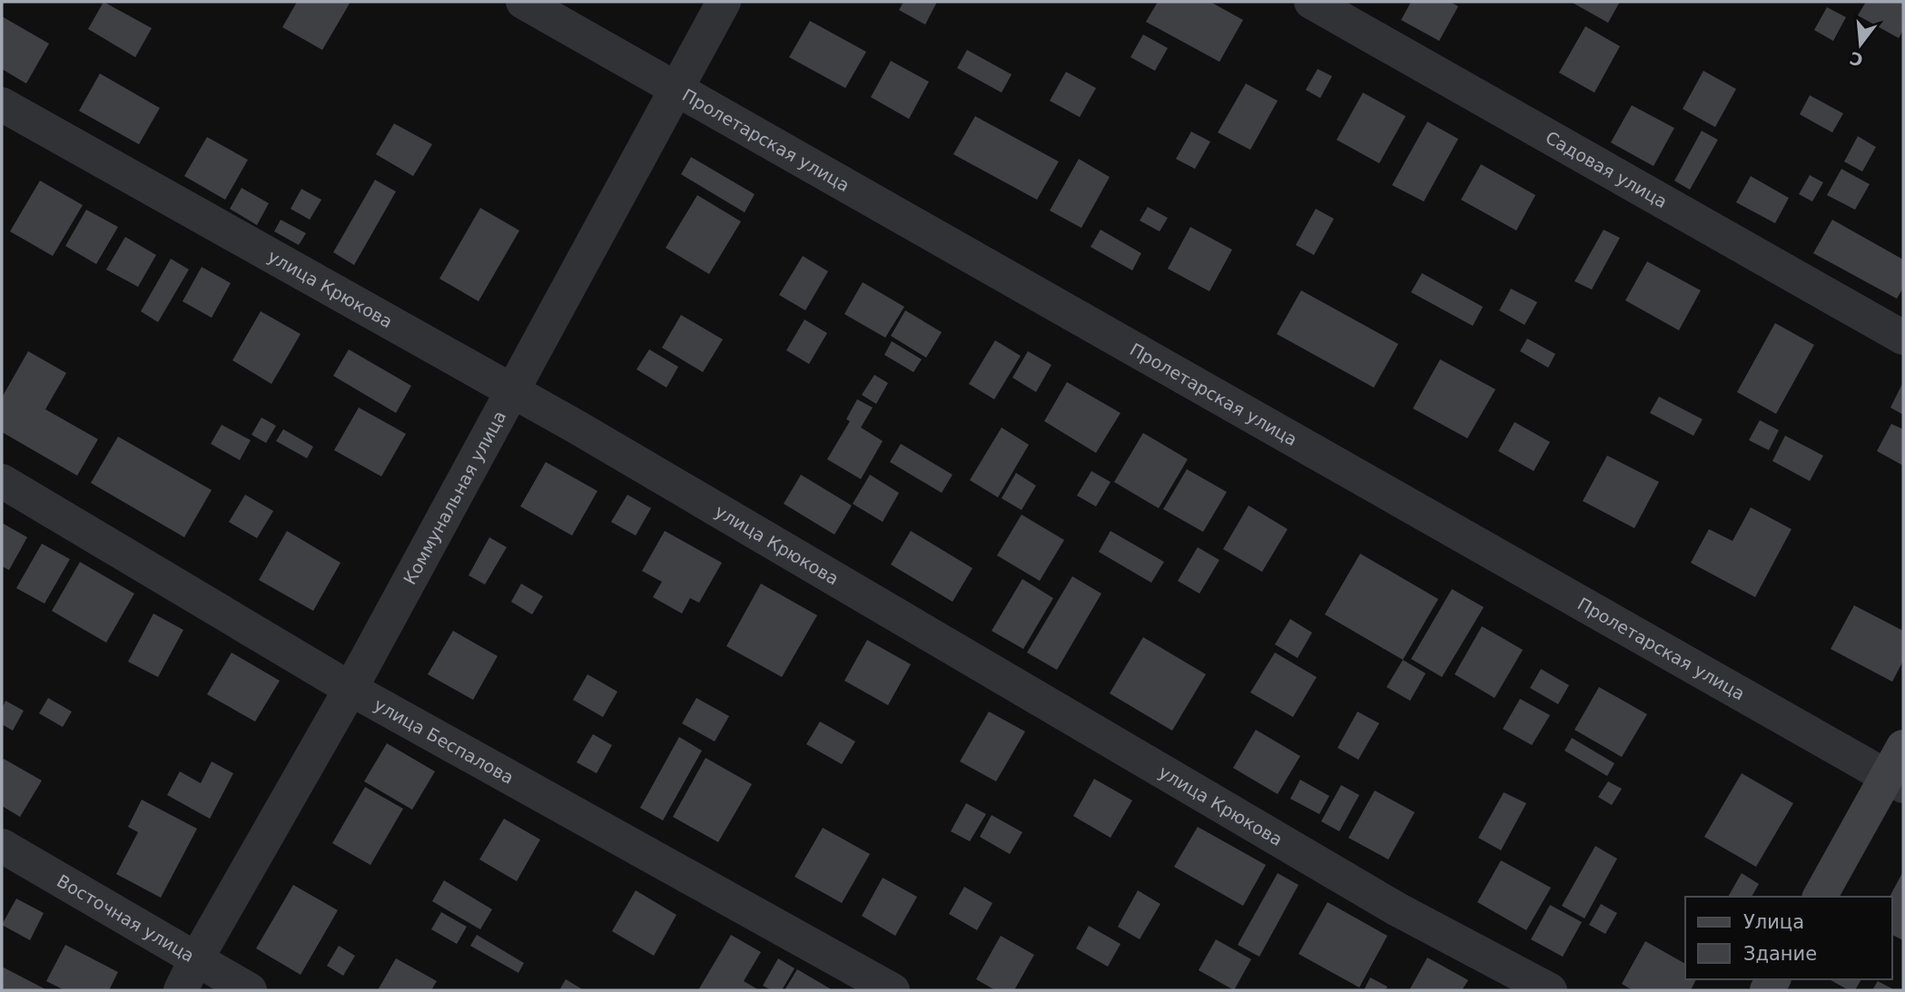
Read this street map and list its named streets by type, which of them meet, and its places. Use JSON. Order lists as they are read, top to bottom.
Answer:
{
  "streets": {
    "street": [
      "Пролетарская улица",
      "Садовая улица",
      "улица Крюкова",
      "Коммунальная улица",
      "улица Беспалова",
      "Восточная улица"
    ]
  },
  "crossings": [
    ["Пролетарская улица", "Коммунальная улица"],
    ["улица Крюкова", "Коммунальная улица"],
    ["Коммунальная улица", "улица Беспалова"],
    ["Коммунальная улица", "Восточная улица"]
  ],
  "legend": ["Улица", "Здание"],
  "north": "bottom"
}
